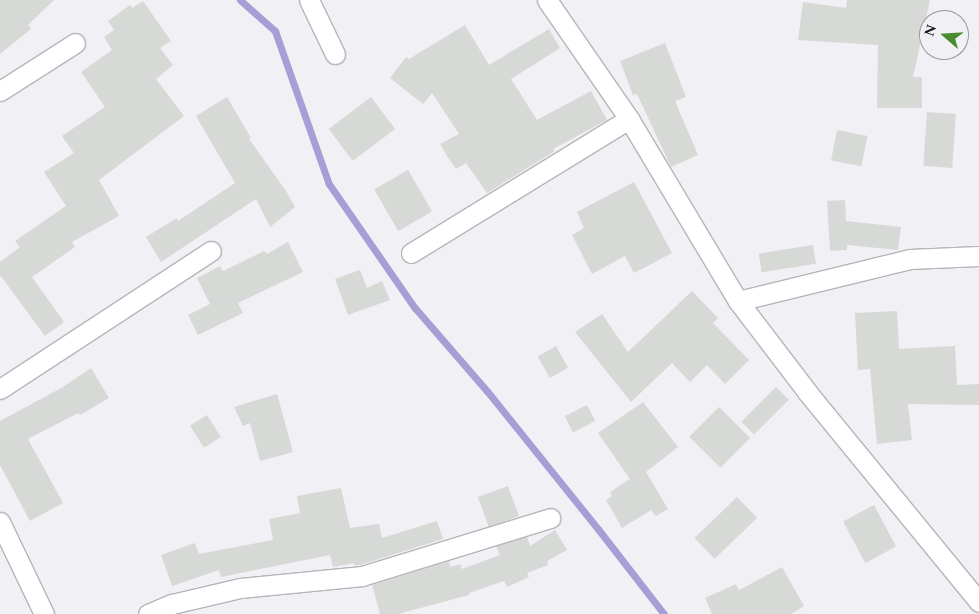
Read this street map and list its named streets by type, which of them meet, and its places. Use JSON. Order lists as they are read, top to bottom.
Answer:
{
  "north": "left"
}
